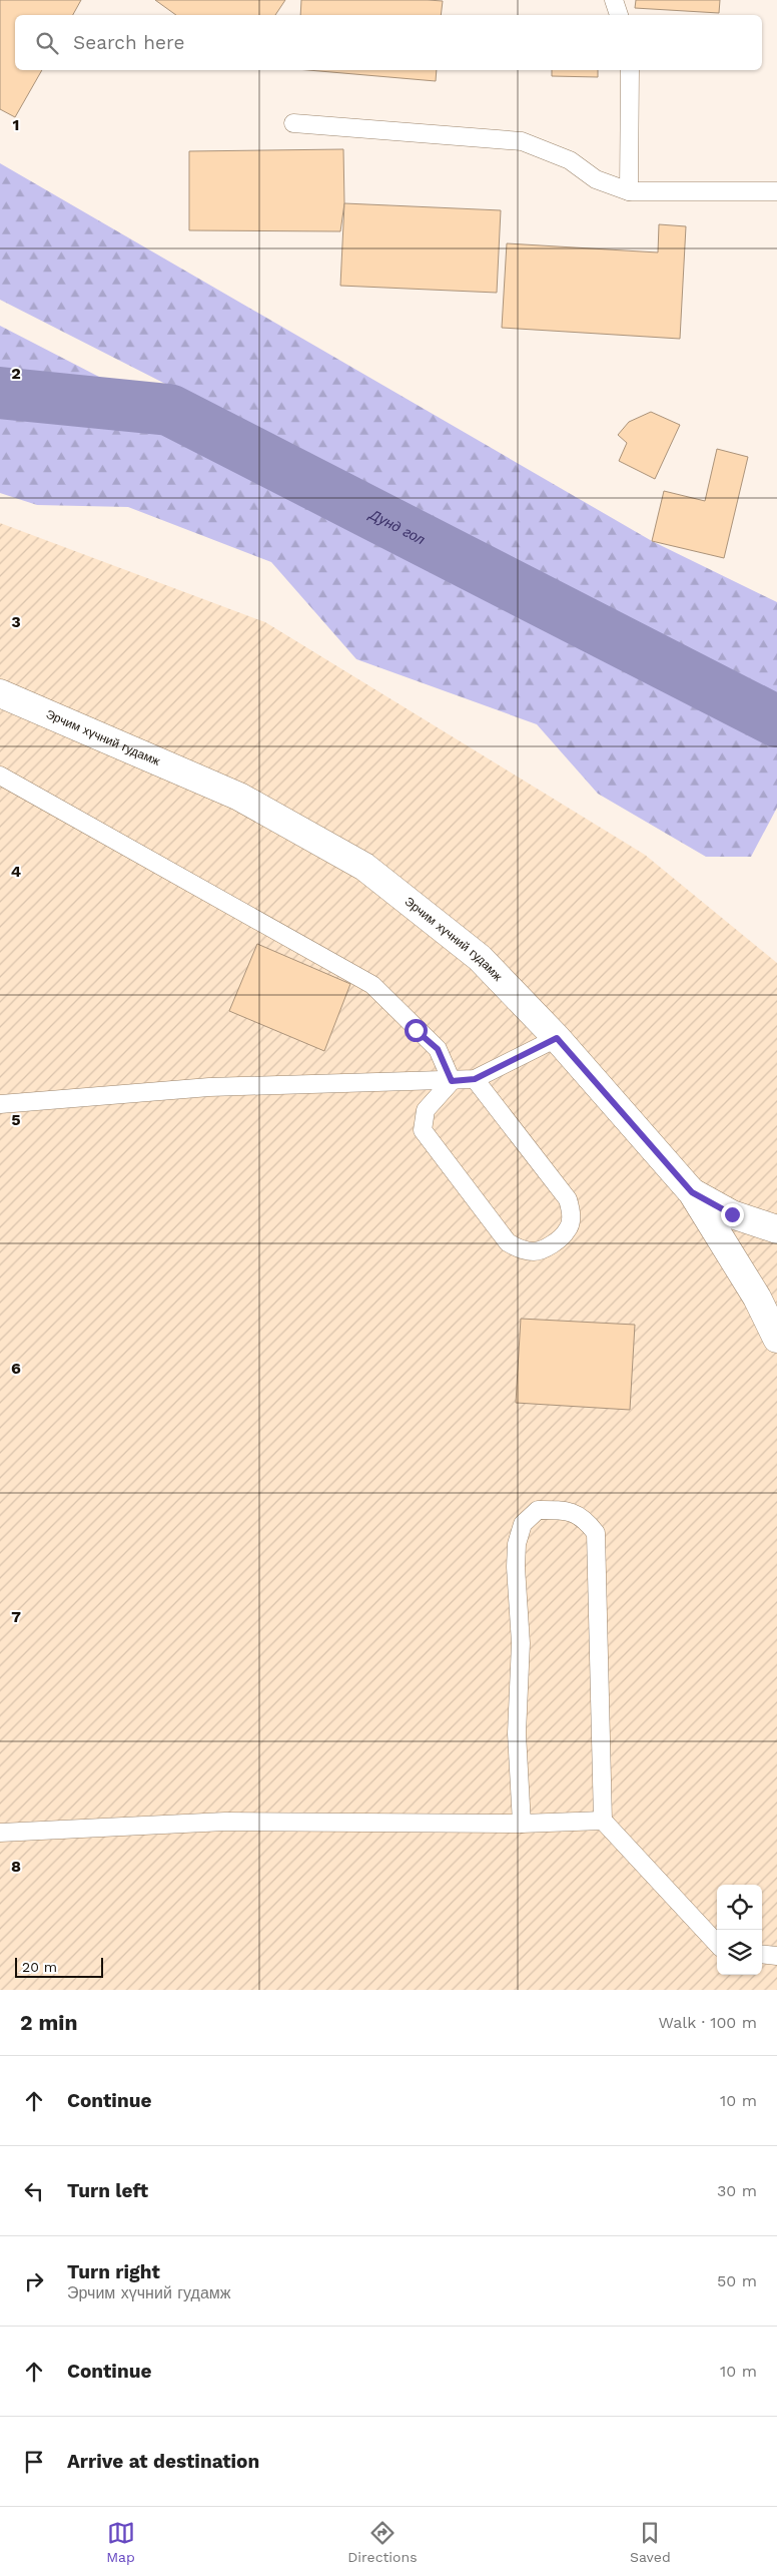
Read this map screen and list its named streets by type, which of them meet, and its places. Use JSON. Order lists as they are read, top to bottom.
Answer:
{
  "streets": {
    "main road": ["Эрчим хүчний гудамж"]
  },
  "water": ["Дунд гол"],
  "scale_bar": "20 m",
  "page": {
    "search": "Search here",
    "scale": "20 m",
    "heading": ["2 min", "Walk · 100 m"],
    "list": [
      ["Continue", "10 m"],
      ["Turn left", "30 m"],
      ["Turn right", "Эрчим хүчний гудамж", "50 m"],
      ["Continue", "10 m"],
      "Arrive at destination"
    ],
    "nav": ["Map", "Directions", "Saved"]
  },
  "grid": {
    "rows": [
      "1",
      "2",
      "3",
      "4",
      "5",
      "6",
      "7",
      "8"
    ]
  }
}
